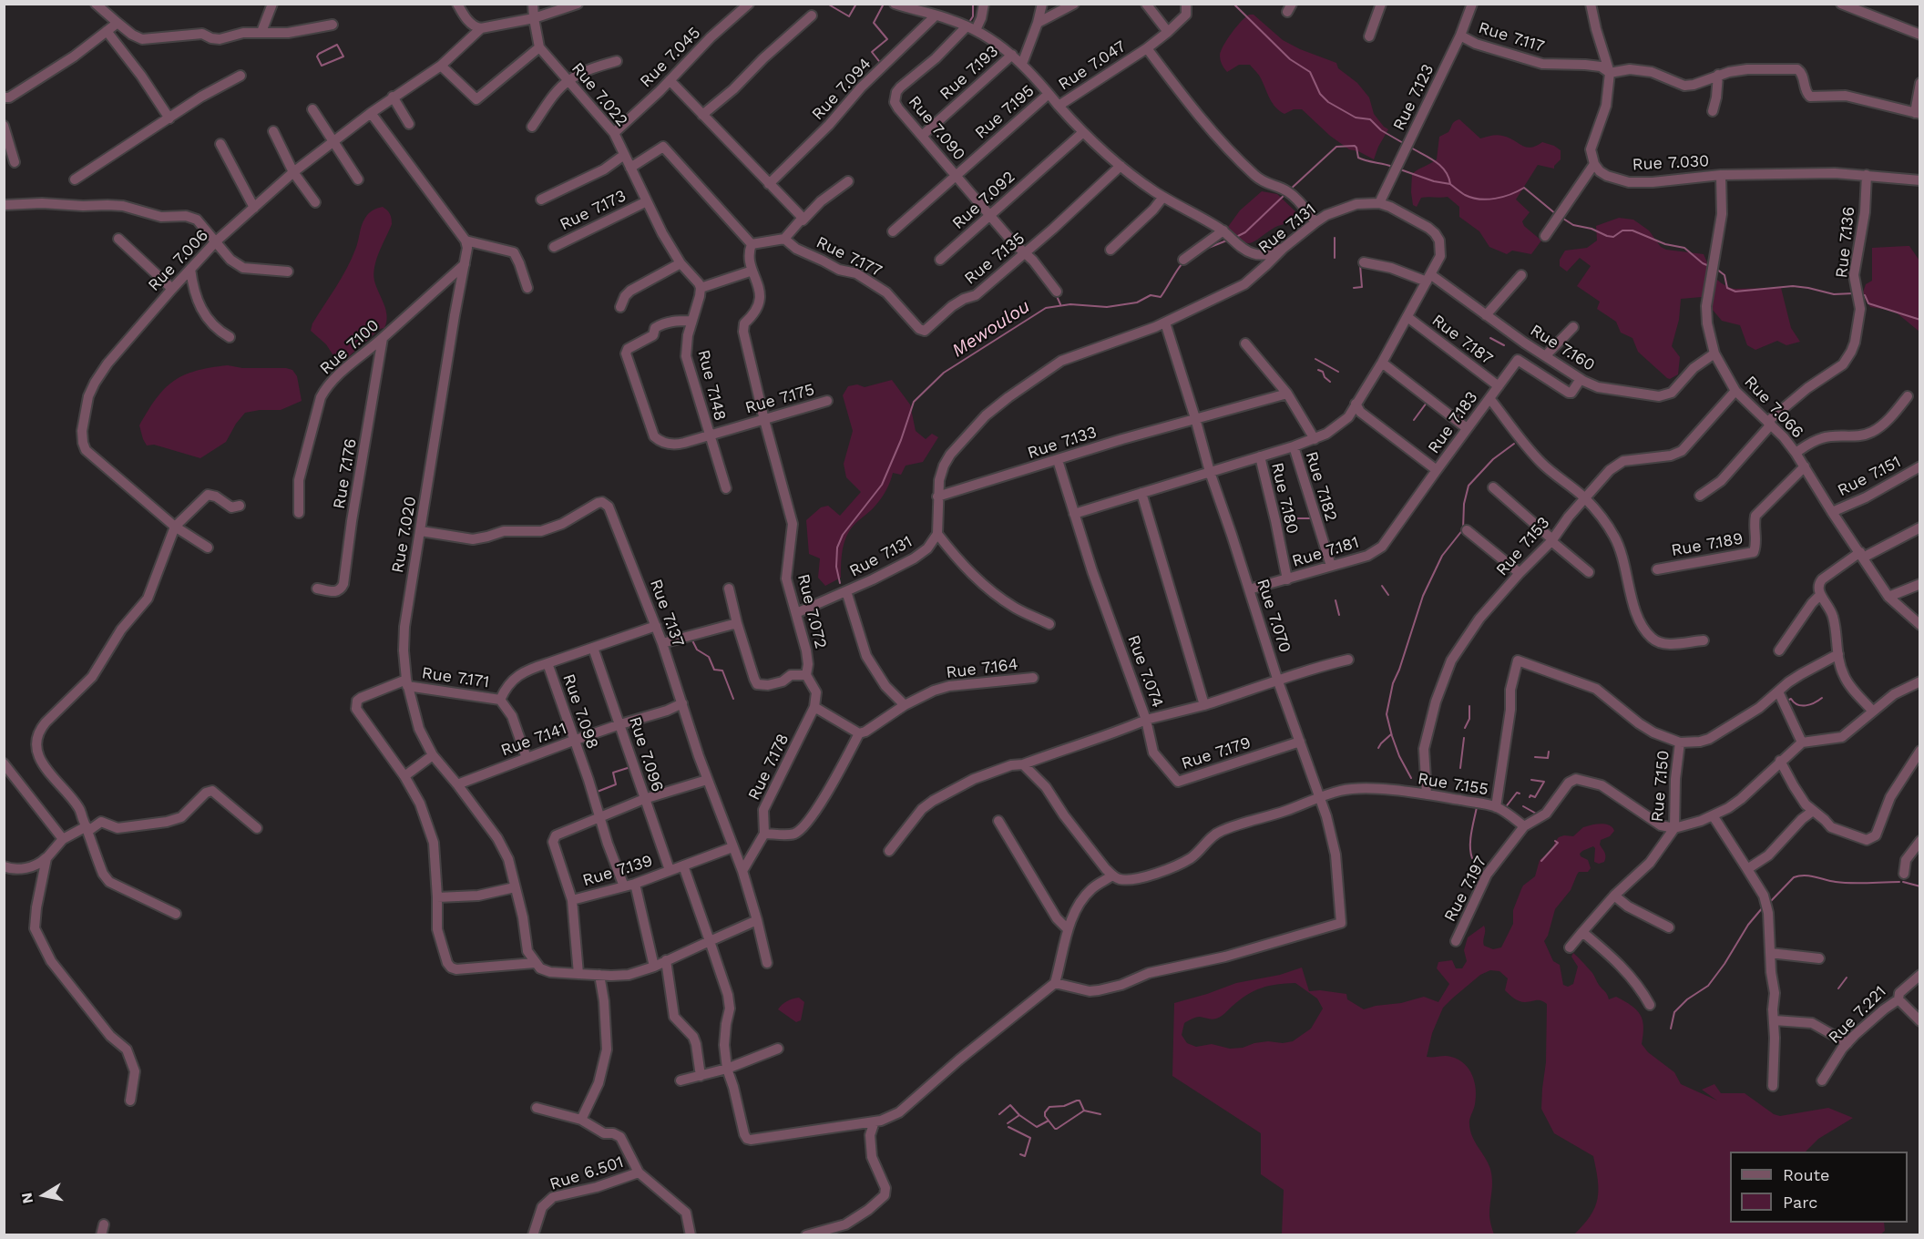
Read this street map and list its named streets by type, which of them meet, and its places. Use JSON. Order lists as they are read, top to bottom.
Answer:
{
  "streets": {
    "street": [
      "Rue 7.117",
      "Rue 7.045",
      "Rue 7.047",
      "Rue 7.193",
      "Rue 7.094",
      "Rue 7.022",
      "Rue 7.123",
      "Rue 7.195",
      "Rue 7.090",
      "Rue 7.030",
      "Rue 7.092",
      "Rue 7.173",
      "Rue 7.131",
      "Rue 7.136",
      "Rue 7.177",
      "Rue 7.135",
      "Rue 7.006",
      "Rue 7.187",
      "Rue 7.100",
      "Rue 7.160",
      "Rue 7.148",
      "Rue 7.175",
      "Rue 7.066",
      "Rue 7.183",
      "Rue 7.133",
      "Rue 7.176",
      "Rue 7.151",
      "Rue 7.182",
      "Rue 7.180",
      "Rue 7.020",
      "Rue 7.189",
      "Rue 7.153",
      "Rue 7.181",
      "Rue 7.072",
      "Rue 7.137",
      "Rue 7.070",
      "Rue 7.164",
      "Rue 7.074",
      "Rue 7.171",
      "Rue 7.098",
      "Rue 7.141",
      "Rue 7.179",
      "Rue 7.096",
      "Rue 7.178",
      "Rue 7.155",
      "Rue 7.150",
      "Rue 7.139",
      "Rue 7.197",
      "Rue 7.221",
      "Rue 6.501"
    ]
  },
  "crossings": [
    ["Rue 7.117", "Rue 7.123"],
    ["Rue 7.045", "Rue 7.022"],
    ["Rue 7.047", "Rue 7.193"],
    ["Rue 7.047", "Rue 7.094"],
    ["Rue 7.047", "Rue 7.195"],
    ["Rue 7.047", "Rue 7.090"],
    ["Rue 7.193", "Rue 7.090"],
    ["Rue 7.022", "Rue 7.173"],
    ["Rue 7.123", "Rue 7.131"],
    ["Rue 7.195", "Rue 7.090"],
    ["Rue 7.090", "Rue 7.092"],
    ["Rue 7.090", "Rue 7.135"],
    ["Rue 7.030", "Rue 7.136"],
    ["Rue 7.030", "Rue 7.066"],
    ["Rue 7.131", "Rue 7.187"],
    ["Rue 7.131", "Rue 7.160"],
    ["Rue 7.131", "Rue 7.183"],
    ["Rue 7.131", "Rue 7.133"],
    ["Rue 7.131", "Rue 7.182"],
    ["Rue 7.131", "Rue 7.180"],
    ["Rue 7.131", "Rue 7.072"],
    ["Rue 7.131", "Rue 7.070"],
    ["Rue 7.131", "Rue 7.074"],
    ["Rue 7.136", "Rue 7.066"],
    ["Rue 7.177", "Rue 7.135"],
    ["Rue 7.187", "Rue 7.183"],
    ["Rue 7.100", "Rue 7.176"],
    ["Rue 7.100", "Rue 7.020"],
    ["Rue 7.160", "Rue 7.066"],
    ["Rue 7.160", "Rue 7.183"],
    ["Rue 7.148", "Rue 7.175"],
    ["Rue 7.175", "Rue 7.072"],
    ["Rue 7.066", "Rue 7.151"],
    ["Rue 7.066", "Rue 7.189"],
    ["Rue 7.066", "Rue 7.153"],
    ["Rue 7.183", "Rue 7.181"],
    ["Rue 7.133", "Rue 7.070"],
    ["Rue 7.133", "Rue 7.074"],
    ["Rue 7.182", "Rue 7.181"],
    ["Rue 7.180", "Rue 7.181"],
    ["Rue 7.020", "Rue 7.137"],
    ["Rue 7.020", "Rue 7.171"],
    ["Rue 7.020", "Rue 7.141"],
    ["Rue 7.153", "Rue 7.155"],
    ["Rue 7.181", "Rue 7.070"],
    ["Rue 7.137", "Rue 7.098"],
    ["Rue 7.137", "Rue 7.141"],
    ["Rue 7.137", "Rue 7.178"],
    ["Rue 7.137", "Rue 7.139"],
    ["Rue 7.070", "Rue 7.074"],
    ["Rue 7.070", "Rue 7.179"],
    ["Rue 7.070", "Rue 7.155"],
    ["Rue 7.074", "Rue 7.179"],
    ["Rue 7.171", "Rue 7.141"],
    ["Rue 7.098", "Rue 7.141"],
    ["Rue 7.098", "Rue 7.096"],
    ["Rue 7.098", "Rue 7.139"],
    ["Rue 7.141", "Rue 7.096"],
    ["Rue 7.096", "Rue 7.139"],
    ["Rue 7.155", "Rue 7.150"],
    ["Rue 7.155", "Rue 7.197"]
  ],
  "water": ["Mewoulou"],
  "legend": ["Route", "Parc"],
  "north": "left"
}
